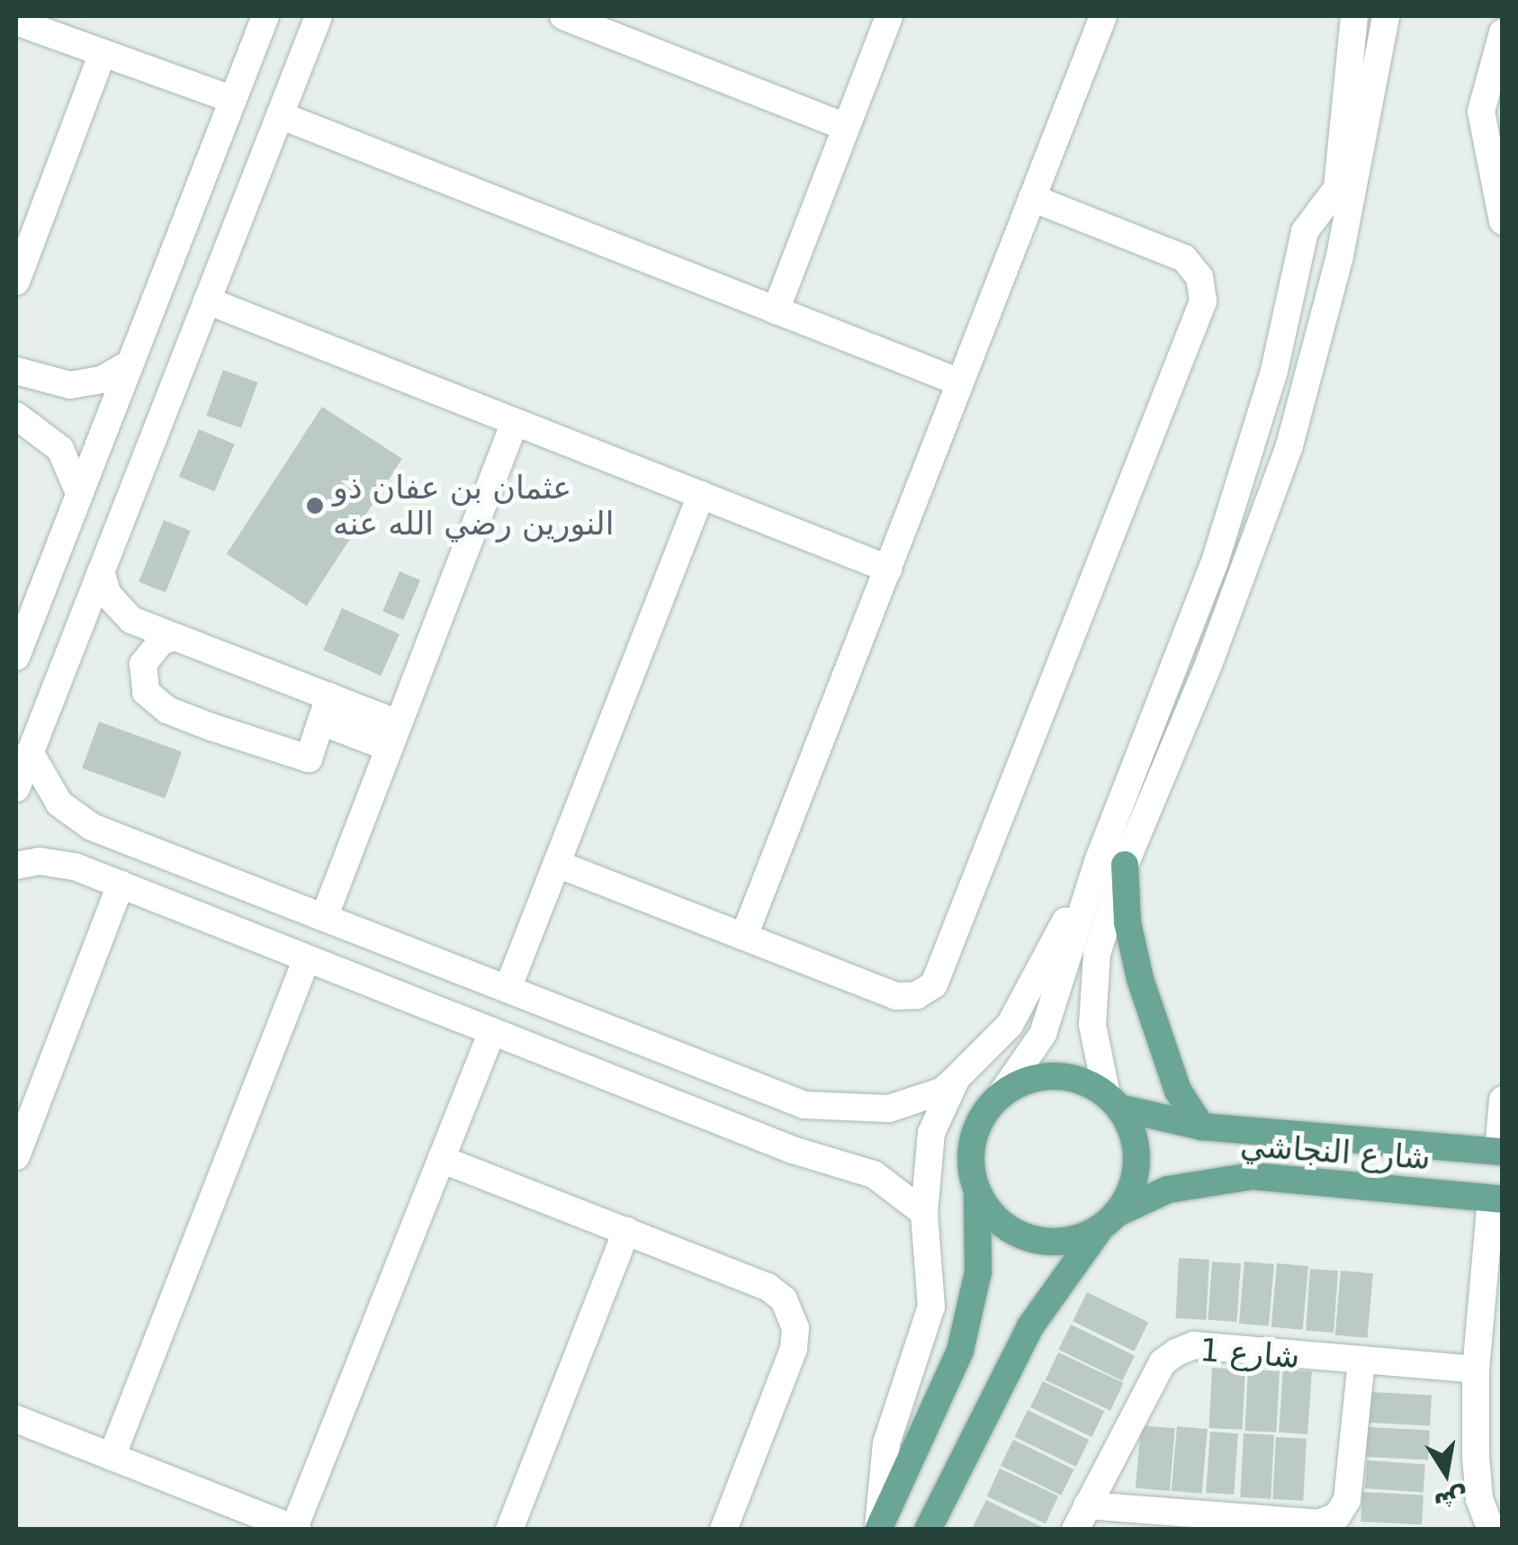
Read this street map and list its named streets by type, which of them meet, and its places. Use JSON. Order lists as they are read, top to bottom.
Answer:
{
  "streets": {
    "main road": ["شارع النجاشي"],
    "street": ["شارع 1"]
  },
  "places": ["عثمان بن عفان ذو النورين رضي الله عنه"],
  "north": "bottom"
}
